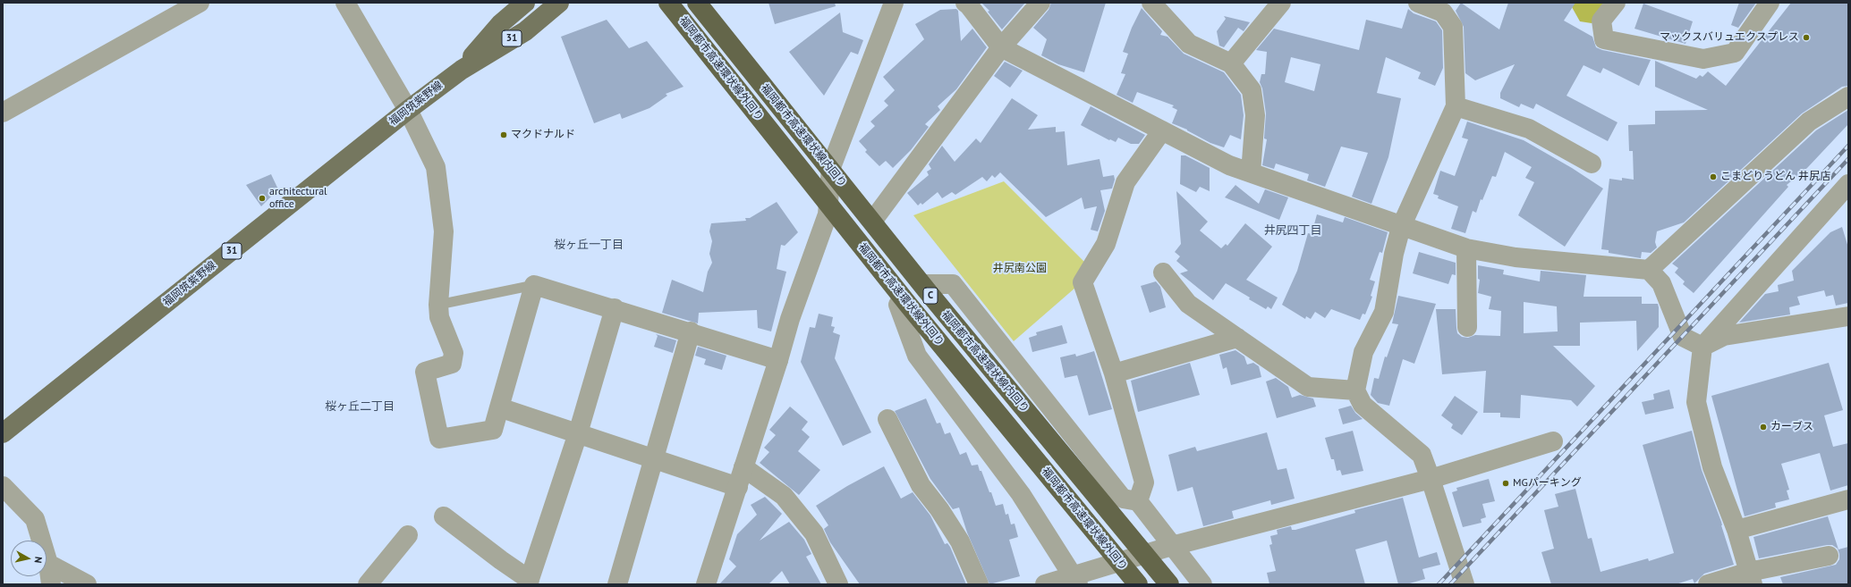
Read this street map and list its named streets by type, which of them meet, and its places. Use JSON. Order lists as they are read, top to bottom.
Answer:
{
  "streets": {
    "highway": ["福岡都市高速環状線外回り", "福岡都市高速環状線内回り", "C"],
    "main road": ["31", "福岡筑紫野線"]
  },
  "districts": ["井尻四丁目", "桜ヶ丘一丁目", "桜ヶ丘二丁目"],
  "parks": ["井尻南公園"],
  "places": [
    "マックスバリュエクスプレス",
    "マクドナルド",
    "こまどりうどん 井尻店",
    "architectural office",
    "カーブス",
    "MGパーキング"
  ],
  "north": "right"
}
